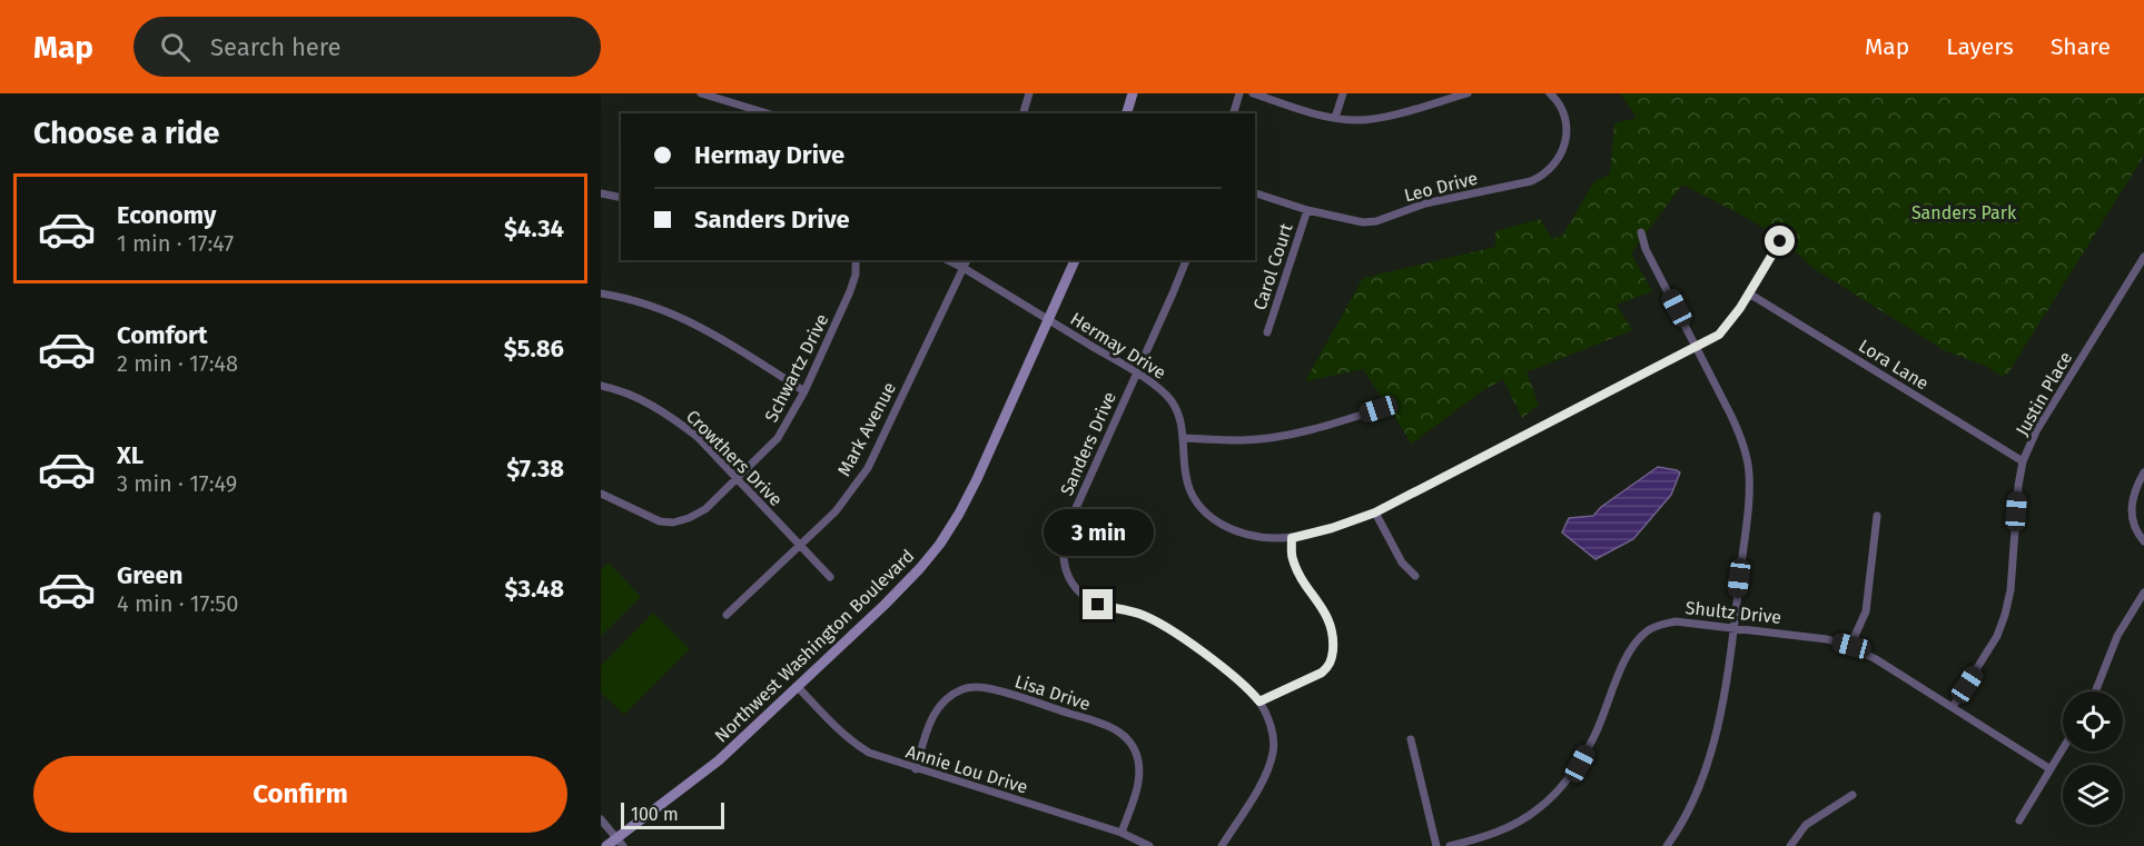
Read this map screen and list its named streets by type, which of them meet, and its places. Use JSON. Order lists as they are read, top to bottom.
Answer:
{
  "streets": {
    "main road": ["Northwest Washington Boulevard"],
    "street": [
      "Leo Drive",
      "Carol Court",
      "Hermay Drive",
      "Lora Lane",
      "Schwartz Drive",
      "Justin Place",
      "Mark Avenue",
      "Sanders Drive",
      "Crowthers Drive",
      "Shultz Drive",
      "Lisa Drive",
      "Annie Lou Drive"
    ]
  },
  "crossings": [
    ["Leo Drive", "Carol Court"],
    ["Hermay Drive", "Lora Lane"],
    ["Hermay Drive", "Mark Avenue"],
    ["Hermay Drive", "Sanders Drive"],
    ["Hermay Drive", "Northwest Washington Boulevard"],
    ["Lora Lane", "Justin Place"],
    ["Schwartz Drive", "Crowthers Drive"],
    ["Justin Place", "Shultz Drive"],
    ["Mark Avenue", "Crowthers Drive"],
    ["Northwest Washington Boulevard", "Annie Lou Drive"],
    ["Lisa Drive", "Annie Lou Drive"]
  ],
  "parks": ["Sanders Park"],
  "scale_bar": "100 m",
  "page": {
    "header": "Map",
    "search": "Search here",
    "nav": ["Map", "Layers", "Share"],
    "heading": "Choose a ride",
    "banner": ["Hermay Drive", "Sanders Drive"],
    "list": [
      {
        "name": "Economy",
        "note": "1 min · 17:47",
        "value": "$4.34"
      },
      {
        "name": "Comfort",
        "note": "2 min · 17:48",
        "value": "$5.86"
      },
      {
        "name": "XL",
        "note": "3 min · 17:49",
        "value": "$7.38"
      },
      {
        "name": "Green",
        "note": "4 min · 17:50",
        "value": "$3.48"
      }
    ],
    "bubble": "3 min",
    "buttons": "Confirm",
    "scale": "100 m"
  }
}
